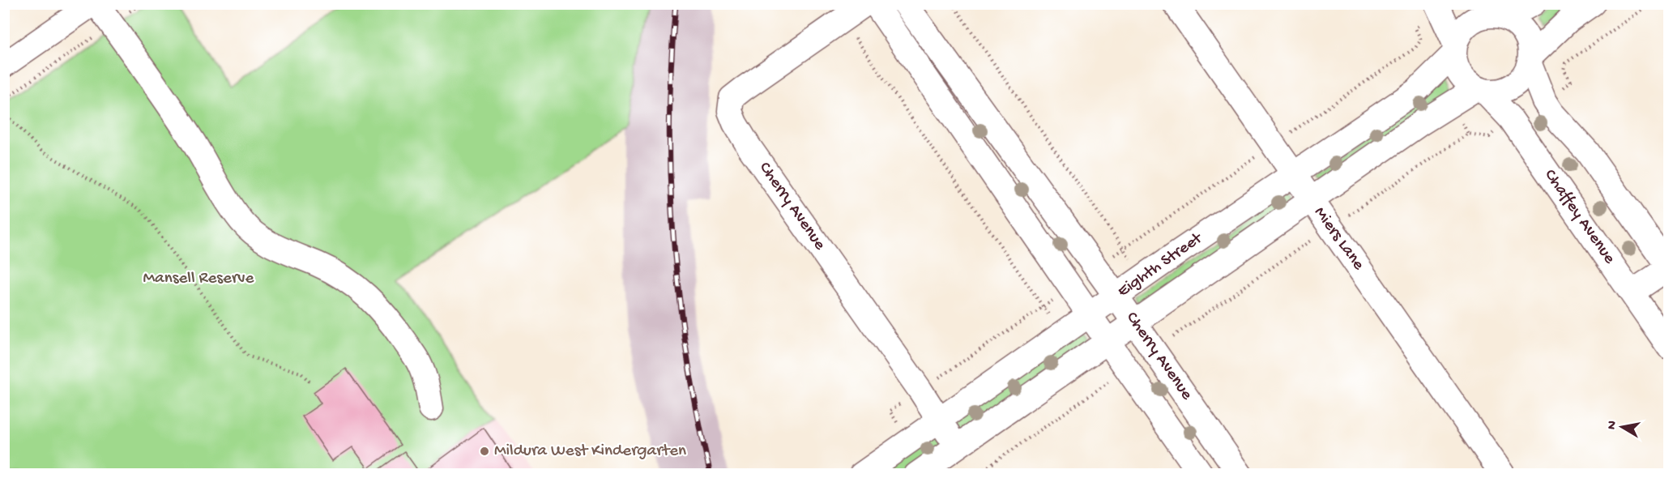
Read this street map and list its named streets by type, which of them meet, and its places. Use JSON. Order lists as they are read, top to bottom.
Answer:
{
  "streets": {
    "street": [
      "Cherry Avenue",
      "Chaffey Avenue",
      "Miers Lane",
      "Eighth Street"
    ]
  },
  "crossings": [
    ["Cherry Avenue", "Eighth Street"],
    ["Chaffey Avenue", "Eighth Street"],
    ["Miers Lane", "Eighth Street"]
  ],
  "parks": ["Mansell Reserve"],
  "places": ["Mildura West Kindergarten"],
  "north": "left"
}
